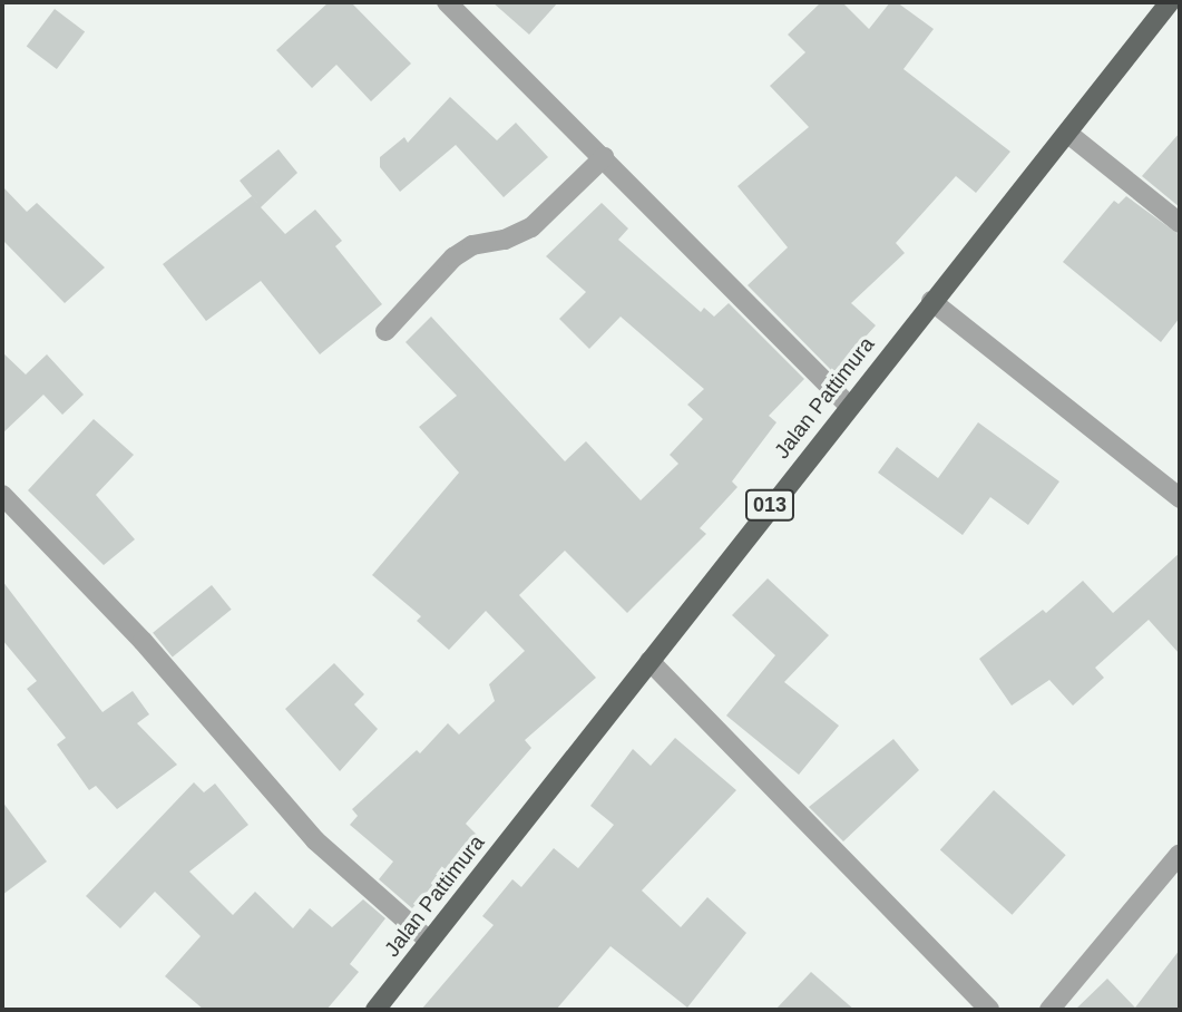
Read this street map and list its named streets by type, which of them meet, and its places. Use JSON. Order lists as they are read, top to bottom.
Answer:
{
  "streets": {
    "main road": ["Jalan Pattimura", "013"]
  }
}
